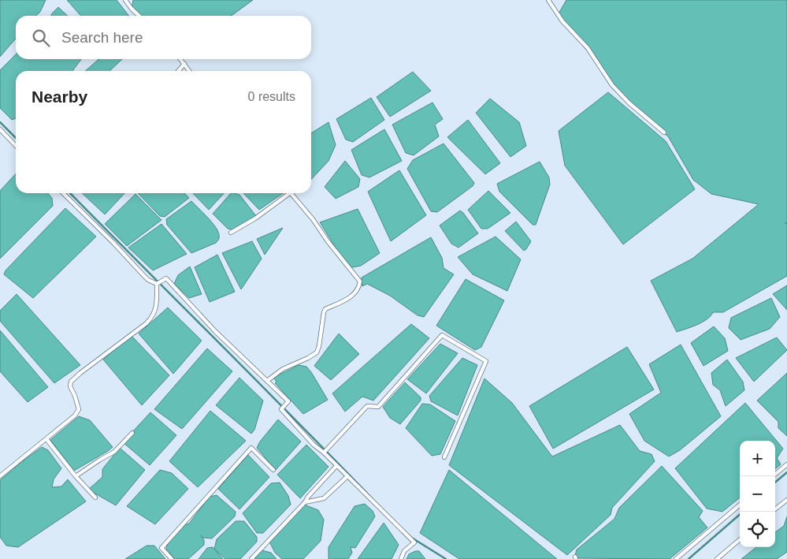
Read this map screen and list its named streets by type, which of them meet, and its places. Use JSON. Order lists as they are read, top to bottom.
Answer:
{
  "page": {
    "search": "Search here",
    "heading": ["Nearby", "0 results"],
    "map_buttons": ["+", "−"]
  }
}
